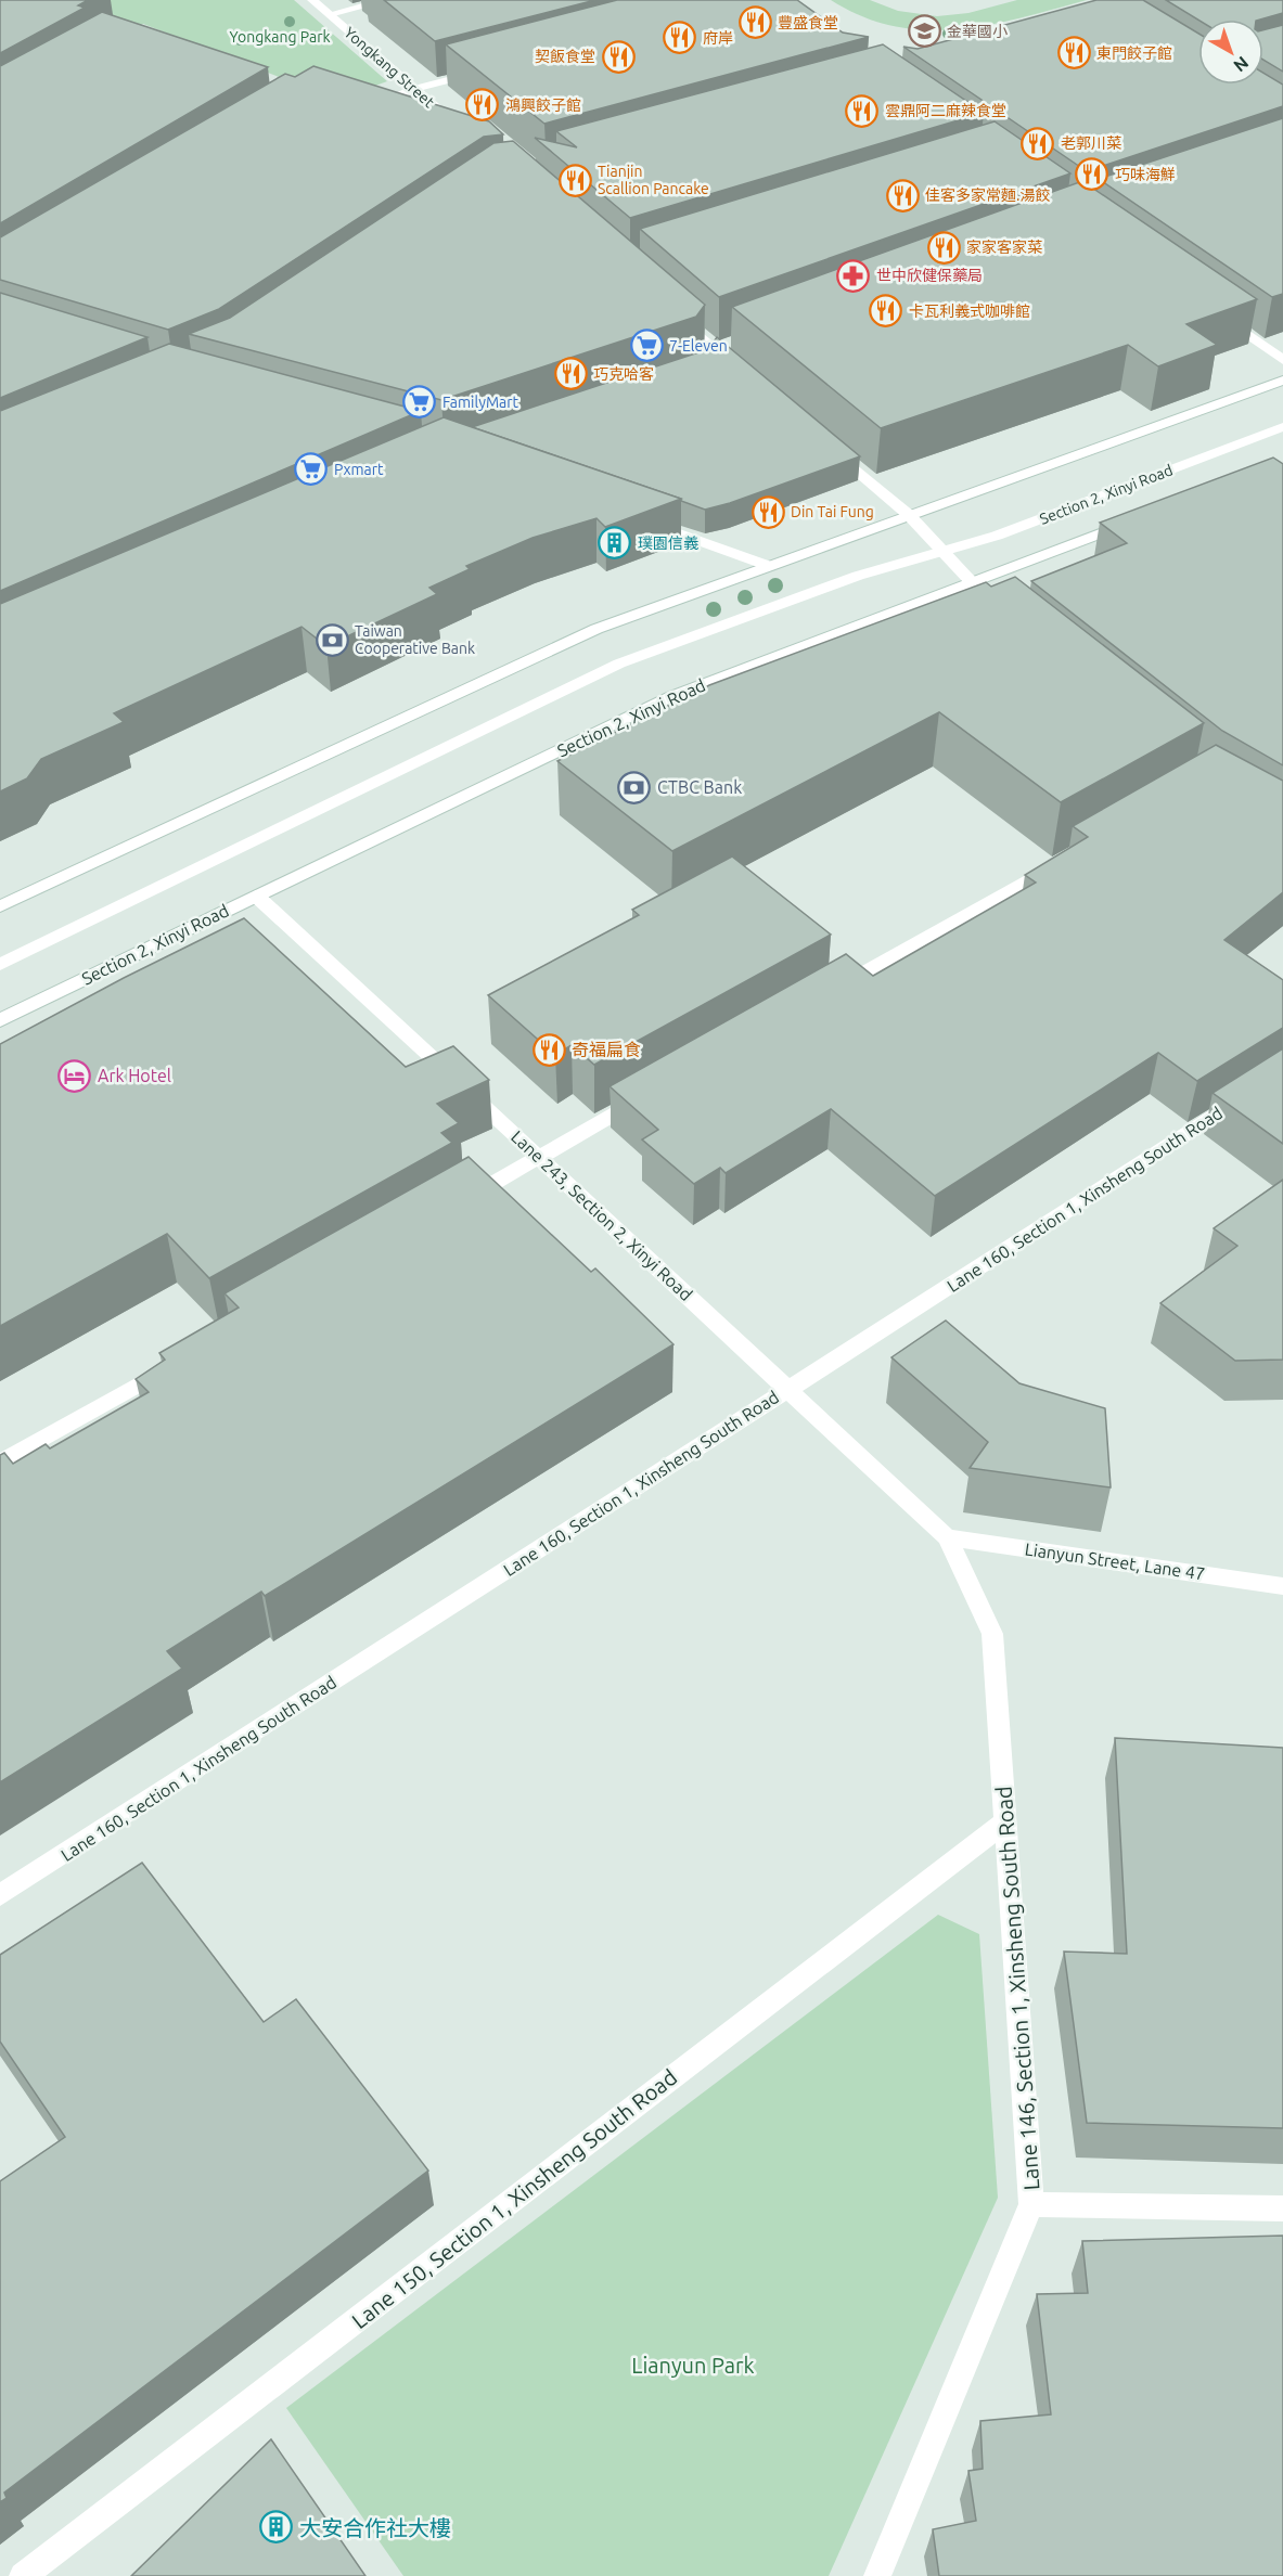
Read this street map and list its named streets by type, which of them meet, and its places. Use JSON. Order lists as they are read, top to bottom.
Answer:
{
  "streets": {
    "main road": [
      "Yongkang Street",
      "Section 2, Xinyi Road",
      "Lane 160, Section 1, Xinsheng South Road",
      "Lane 243, Section 2, Xinyi Road",
      "Lianyun Street, Lane 47",
      "Lane 146, Section 1, Xinsheng South Road",
      "Lane 150, Section 1, Xinsheng South Road"
    ]
  },
  "crossings": [
    ["Section 2, Xinyi Road", "Lane 243, Section 2, Xinyi Road"],
    ["Lane 160, Section 1, Xinsheng South Road", "Lane 243, Section 2, Xinyi Road"],
    ["Lane 243, Section 2, Xinyi Road", "Lianyun Street, Lane 47"],
    ["Lane 243, Section 2, Xinyi Road", "Lane 146, Section 1, Xinsheng South Road"],
    ["Lianyun Street, Lane 47", "Lane 146, Section 1, Xinsheng South Road"],
    ["Lane 146, Section 1, Xinsheng South Road", "Lane 150, Section 1, Xinsheng South Road"]
  ],
  "parks": ["Yongkang Park", "Lianyun Park"],
  "places": {
    "restaurant": [
      "豐盛食堂",
      "府岸",
      "東門餃子館",
      "契飯食堂",
      "鴻興餃子館",
      "雲鼎阿二麻辣食堂",
      "老郭川菜",
      "巧味海鮮",
      "Tianjin Scallion Pancake",
      "佳客多家常麵.湯餃",
      "家家客家菜",
      "卡瓦利義式咖啡館",
      "巧克哈客",
      "Din Tai Fung",
      "奇福扁食"
    ],
    "school or university": ["金華國小"],
    "pharmacy": ["世中欣健保藥局"],
    "supermarket": ["7-Eleven", "FamilyMart", "Pxmart"],
    "building": ["璞園信義", "大安合作社大樓"],
    "bank": ["Taiwan Cooperative Bank", "CTBC Bank"],
    "hotel": ["Ark Hotel"]
  },
  "north": "bottom right"
}
